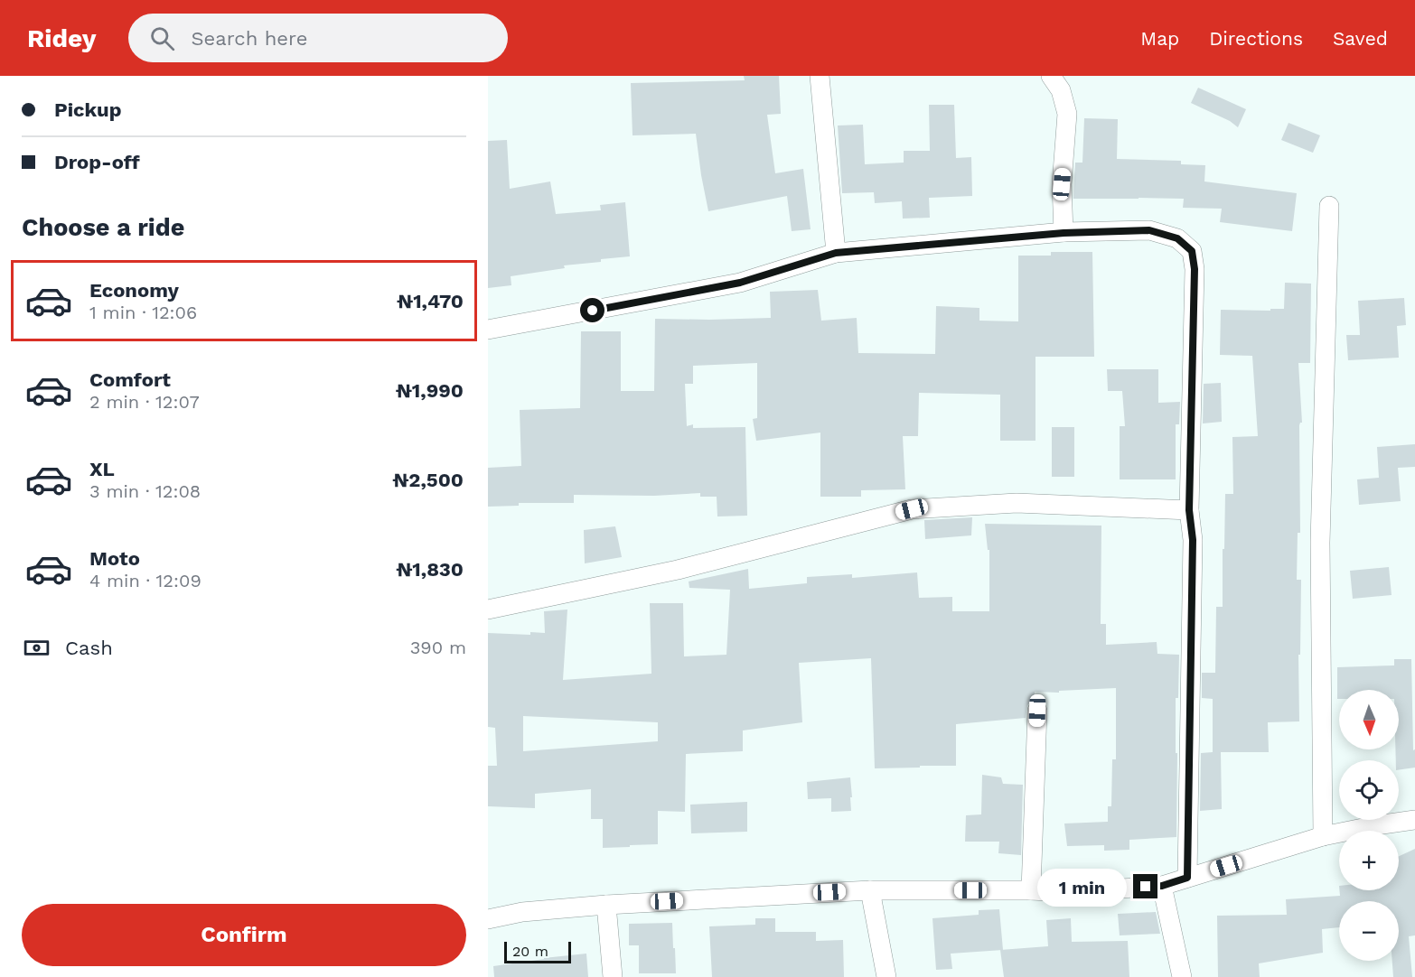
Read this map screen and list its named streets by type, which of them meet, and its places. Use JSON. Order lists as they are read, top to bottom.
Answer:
{
  "scale_bar": "20 m",
  "north": "bottom",
  "page": {
    "header": "Ridey",
    "search": "Search here",
    "nav": ["Map", "Directions", "Saved"],
    "banner": ["Pickup", "Drop-off"],
    "heading": "Choose a ride",
    "list": [
      {
        "name": "Economy",
        "note": "1 min · 12:06",
        "value": "₦1,470"
      },
      {
        "name": "Comfort",
        "note": "2 min · 12:07",
        "value": "₦1,990"
      },
      {
        "name": "XL",
        "note": "3 min · 12:08",
        "value": "₦2,500"
      },
      {
        "name": "Moto",
        "note": "4 min · 12:09",
        "value": "₦1,830"
      }
    ],
    "pay": ["Cash", "390 m"],
    "map_buttons": ["+", "−"],
    "bubble": "1 min",
    "buttons": "Confirm",
    "scale": "20 m"
  }
}
